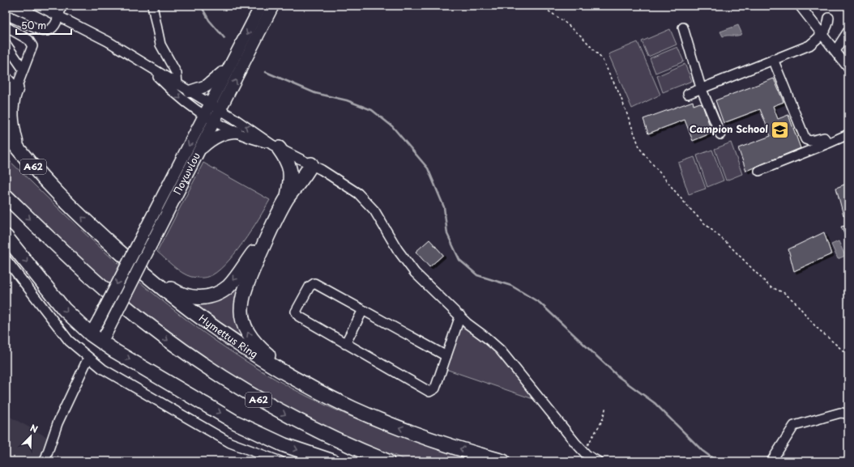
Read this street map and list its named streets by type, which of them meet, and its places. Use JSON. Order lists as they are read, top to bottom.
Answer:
{
  "streets": {
    "highway": ["Α62", "Hymettus Ring"],
    "main road": ["Πογωνίου"]
  },
  "places": {
    "school or university": ["Campion School"]
  },
  "scale_bar": "50 m",
  "north": "top right"
}
